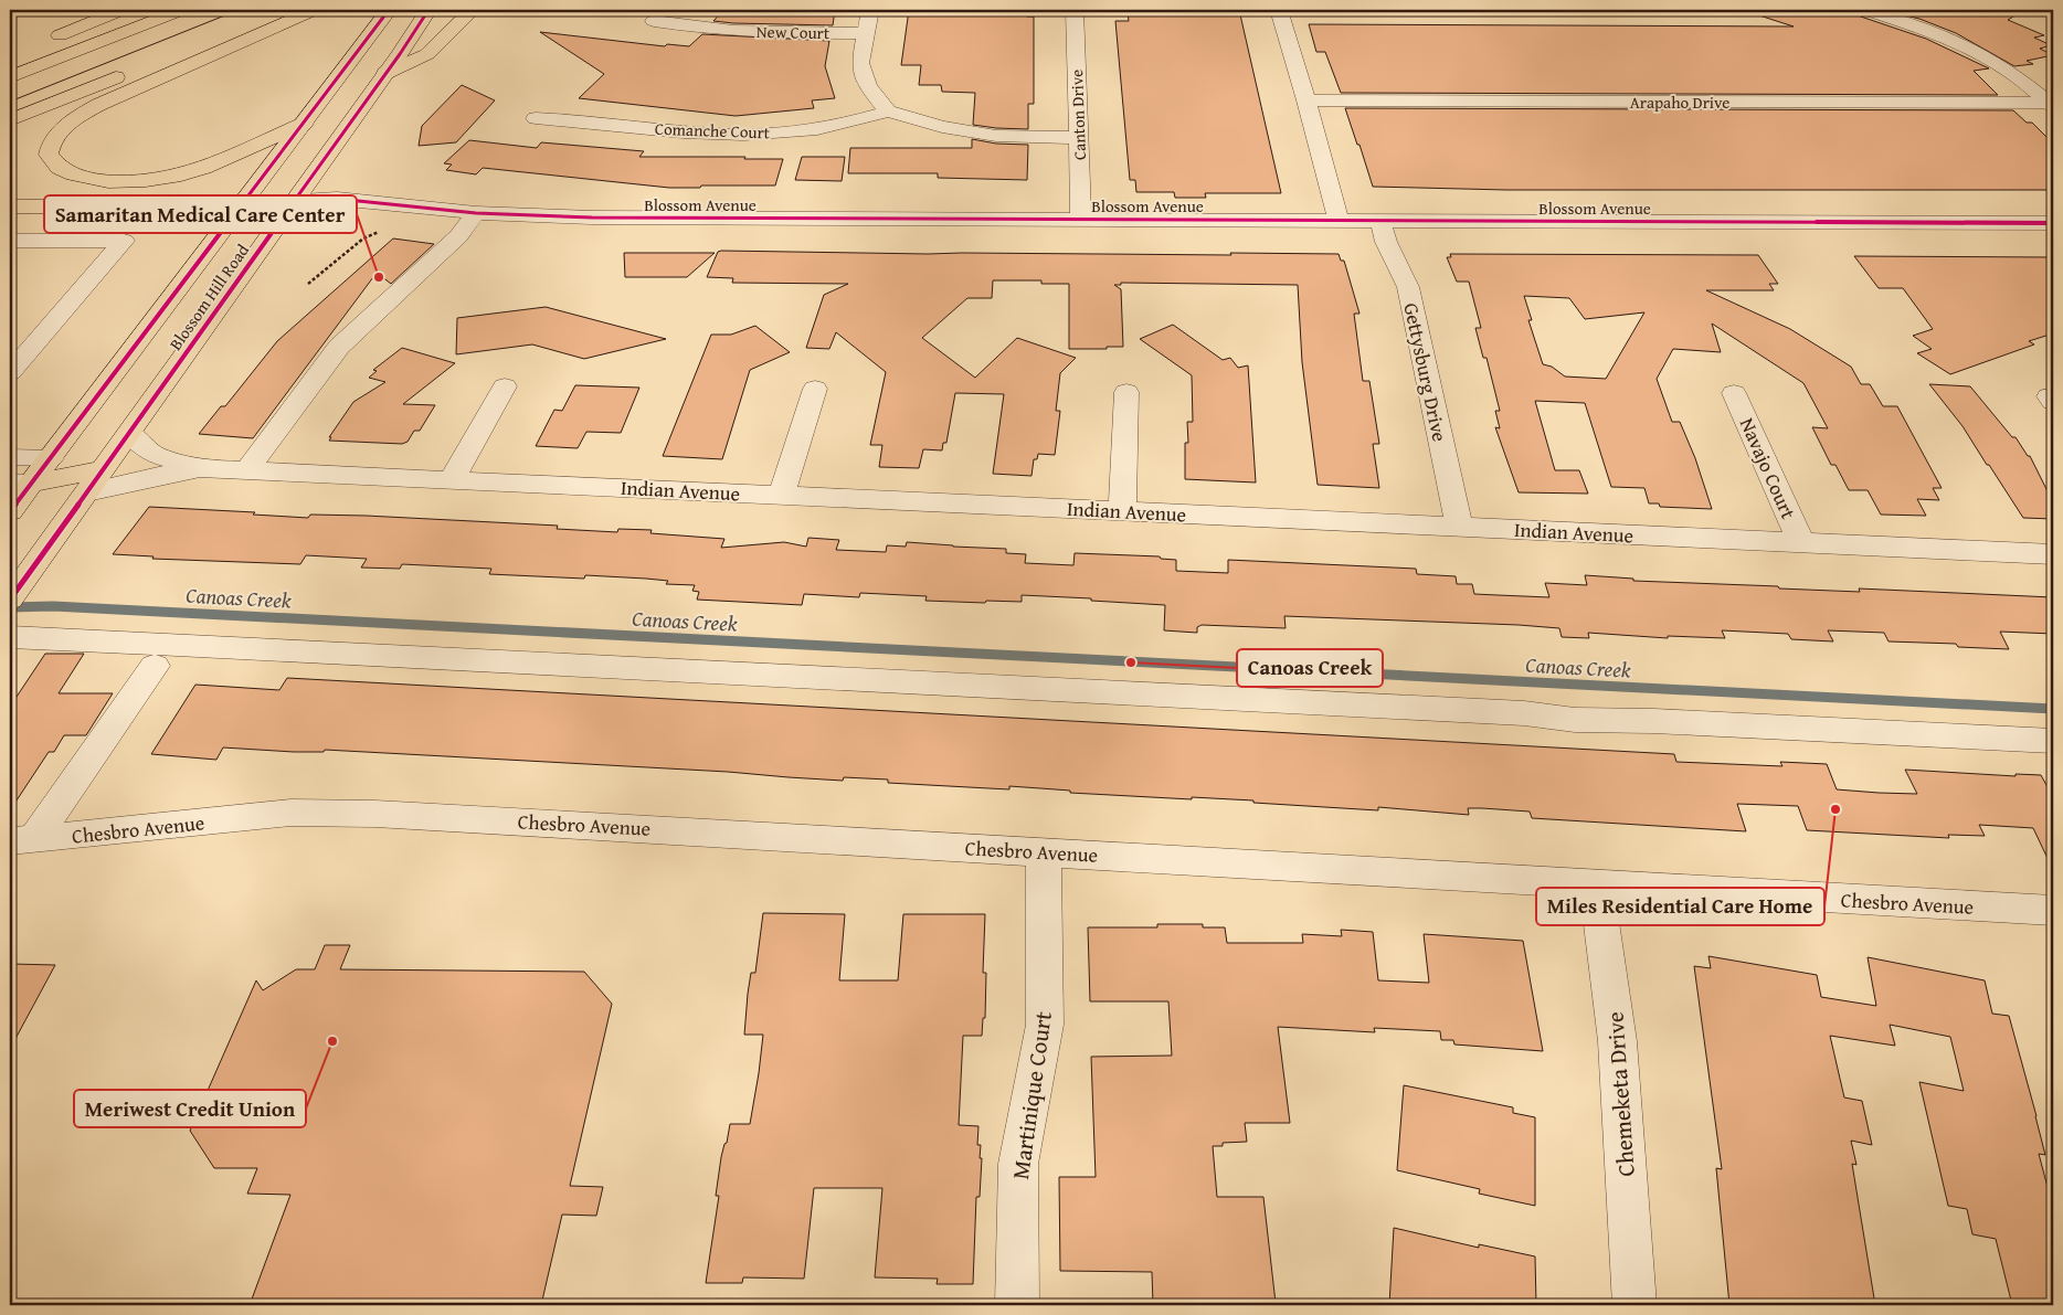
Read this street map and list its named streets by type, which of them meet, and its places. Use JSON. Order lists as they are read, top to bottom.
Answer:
{
  "streets": {
    "main road": ["Blossom Hill Road"],
    "street": [
      "New Court",
      "Arapaho Drive",
      "Canton Drive",
      "Comanche Court",
      "Blossom Avenue",
      "Gettysburg Drive",
      "Navajo Court",
      "Indian Avenue",
      "Chesbro Avenue",
      "Chemeketa Drive",
      "Martinique Court"
    ]
  },
  "crossings": [
    ["Canton Drive", "Blossom Avenue"],
    ["Blossom Avenue", "Blossom Hill Road"],
    ["Blossom Avenue", "Gettysburg Drive"],
    ["Blossom Hill Road", "Indian Avenue"],
    ["Gettysburg Drive", "Indian Avenue"],
    ["Navajo Court", "Indian Avenue"],
    ["Chesbro Avenue", "Chemeketa Drive"],
    ["Chesbro Avenue", "Martinique Court"]
  ],
  "water": ["Canoas Creek"],
  "places": [
    "Samaritan Medical Care Center",
    "Canoas Creek",
    "Miles Residential Care Home",
    "Meriwest Credit Union"
  ]
}
